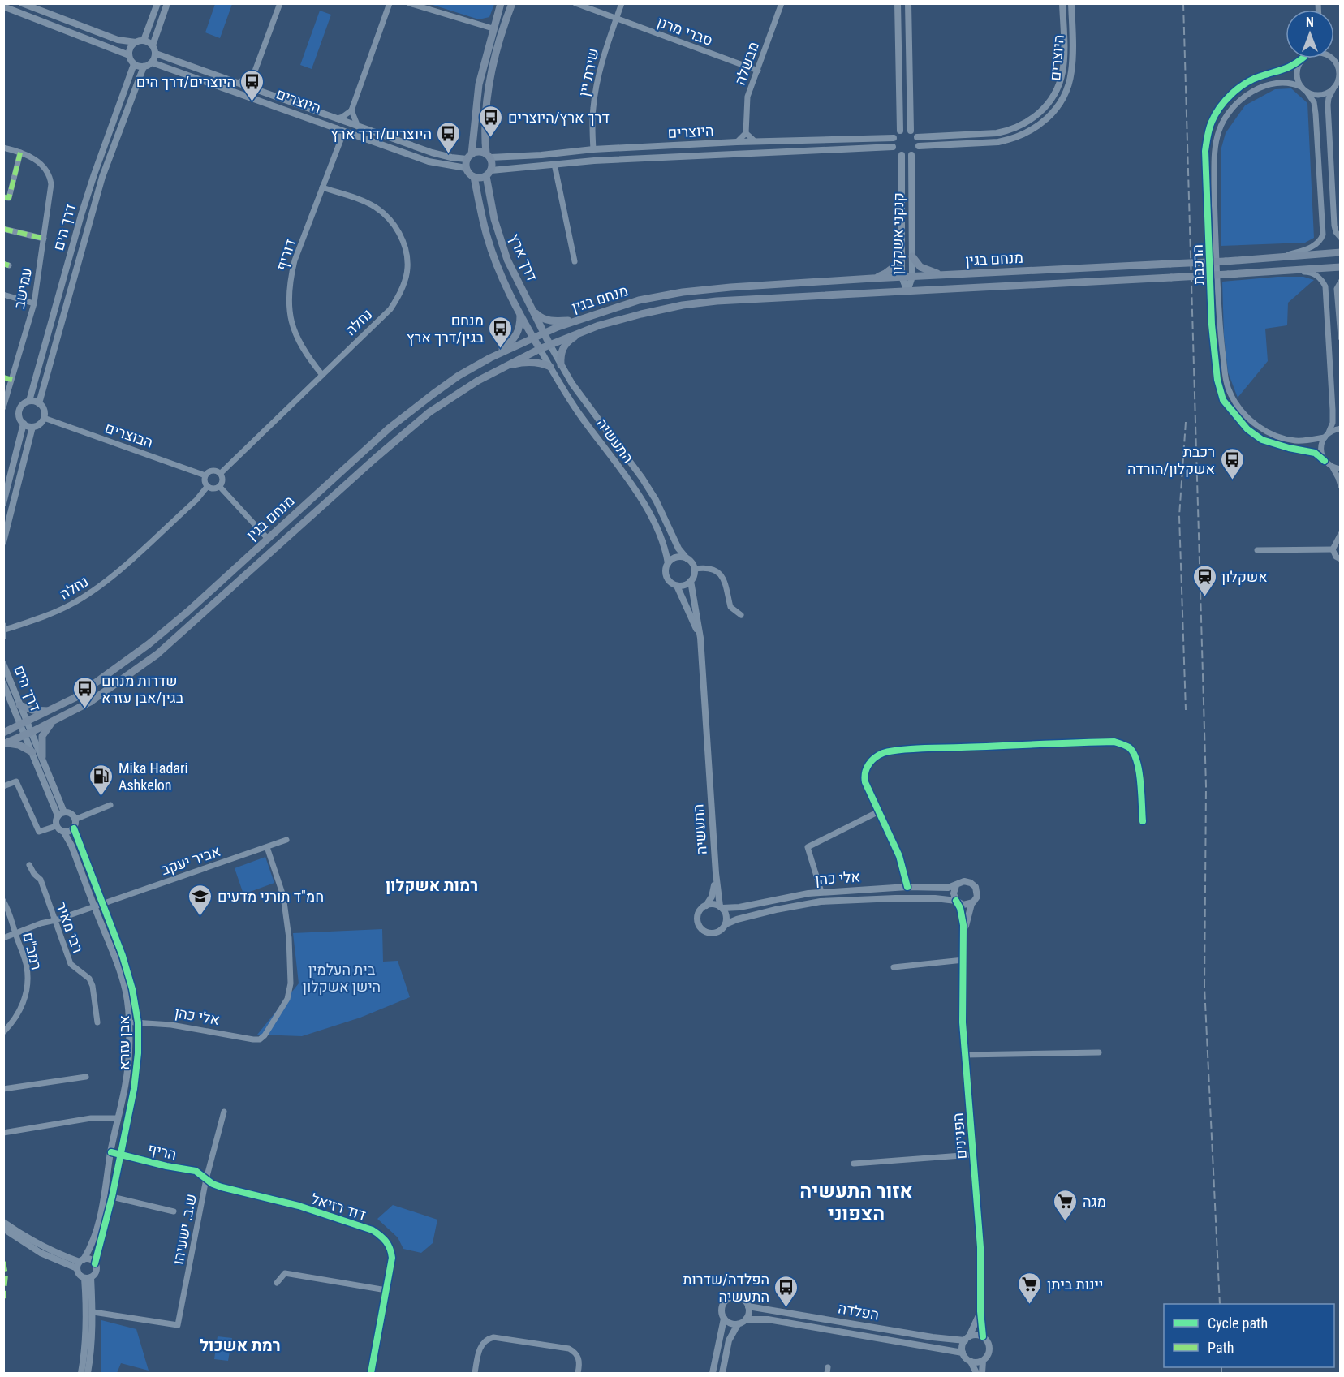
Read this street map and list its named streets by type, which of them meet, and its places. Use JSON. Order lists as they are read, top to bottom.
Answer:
{
  "streets": {
    "main road": ["דרך ארץ", "מנחם בגין", "התעשיה"],
    "street": [
      "סברי מרנן",
      "היוצרים",
      "מבשלה",
      "שירת יין",
      "דרך הים",
      "קנקני אשקלון",
      "דוריף",
      "הרכבת",
      "עמישב",
      "נחלה",
      "הבוצרים",
      "אביר יעקב",
      "אלי כהן",
      "רבי מאיר",
      "רמב\"ם",
      "אבן עזרא",
      "הפנינים",
      "הריף",
      "דוד רזיאל",
      "ש.ב. ישעיהו",
      "הפלדה"
    ]
  },
  "crossings": [
    ["סברי מרנן", "מבשלה"],
    ["סברי מרנן", "שירת יין"],
    ["היוצרים", "שירת יין"],
    ["היוצרים", "דרך הים"],
    ["היוצרים", "קנקני אשקלון"],
    ["היוצרים", "דרך ארץ"],
    ["דרך הים", "מנחם בגין"],
    ["דרך הים", "הבוצרים"],
    ["קנקני אשקלון", "מנחם בגין"],
    ["דוריף", "נחלה"],
    ["דרך ארץ", "מנחם בגין"],
    ["דרך ארץ", "התעשיה"],
    ["מנחם בגין", "התעשיה"],
    ["נחלה", "הבוצרים"],
    ["התעשיה", "אלי כהן"],
    ["אביר יעקב", "אלי כהן"],
    ["אביר יעקב", "רבי מאיר"],
    ["אביר יעקב", "רמב\"ם"],
    ["אביר יעקב", "אבן עזרא"],
    ["אלי כהן", "אבן עזרא"],
    ["אלי כהן", "הפנינים"],
    ["אבן עזרא", "הריף"],
    ["הפנינים", "הפלדה"],
    ["הריף", "דוד רזיאל"],
    ["הריף", "ש.ב. ישעיהו"],
    ["דוד רזיאל", "ש.ב. ישעיהו"]
  ],
  "districts": ["רמות אשקלון", "אזור התעשיה הצפוני", "רמת אשכול"],
  "parks": ["בית העלמין הישן אשקלון"],
  "places": {
    "bus stop": [
      "היוצרים/דרך הים",
      "דרך ארץ/היוצרים",
      "היוצרים/דרך ארץ",
      "מנחם בגין/דרך ארץ",
      "רכבת אשקלון/הורדה",
      "שדרות מנחם בגין/אבן עזרא",
      "הפלדה/שדרות התעשיה"
    ],
    "station": ["אשקלון"],
    "fuel station": ["Mika Hadari Ashkelon"],
    "school or university": ["חמ\"ד תורני מדעים"],
    "supermarket": ["מגה", "יינות ביתן"]
  },
  "legend": ["Cycle path", "Path"],
  "north": "top"
}
